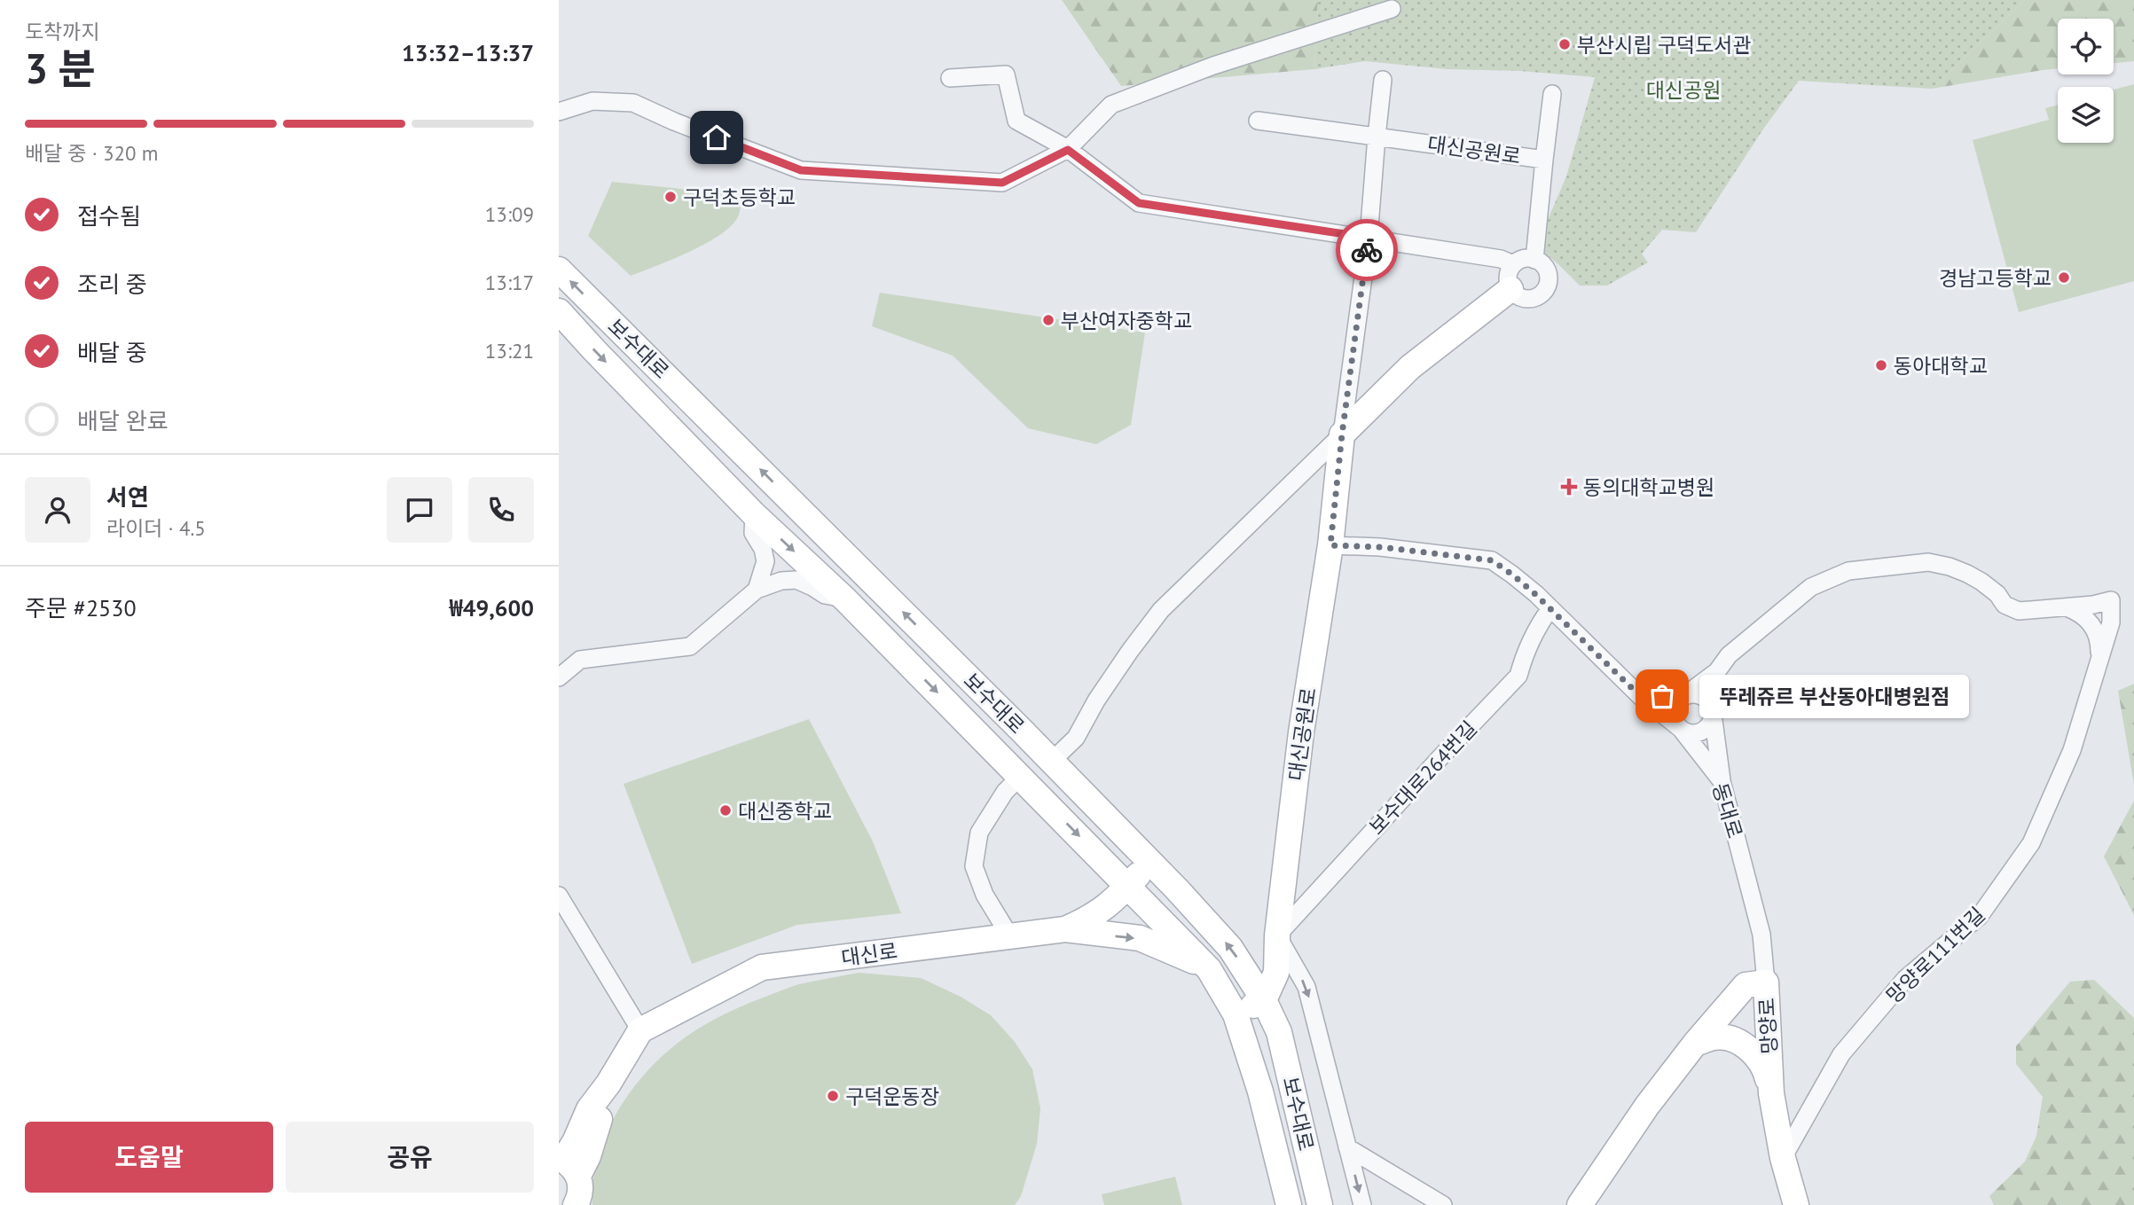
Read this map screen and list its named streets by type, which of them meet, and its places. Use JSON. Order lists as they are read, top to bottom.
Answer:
{
  "streets": {
    "main road": [
      "대신공원로",
      "보수대로",
      "대신로",
      "망양로"
    ],
    "street": ["보수대로264번길", "동대로", "망양로111번길"]
  },
  "crossings": [
    ["대신공원로", "보수대로"],
    ["대신공원로", "보수대로264번길"],
    ["대신공원로", "동대로"],
    ["보수대로", "대신로"],
    ["보수대로264번길", "동대로"],
    ["동대로", "망양로"],
    ["망양로111번길", "망양로"]
  ],
  "parks": ["대신공원"],
  "places": {
    "other": [
      "부산시립 구덕도서관",
      "구덕초등학교",
      "경남고등학교",
      "부산여자중학교",
      "동아대학교",
      "뚜레쥬르 부산동아대병원점",
      "대신중학교",
      "구덕운동장"
    ],
    "health": ["동의대학교병원"]
  },
  "page": {
    "heading": ["3 분", "도착까지", "13:32–13:37"],
    "panel": [
      "서연",
      "라이더 · 4.5",
      "주문 #2530",
      "₩49,600"
    ],
    "bar": "배달 중 · 320 m",
    "list": [
      ["접수됨", "13:09"],
      ["조리 중", "13:17"],
      ["배달 중", "13:21"],
      "배달 완료"
    ],
    "bubble": "뚜레쥬르 부산동아대병원점",
    "buttons": ["도움말", "공유"]
  }
}
